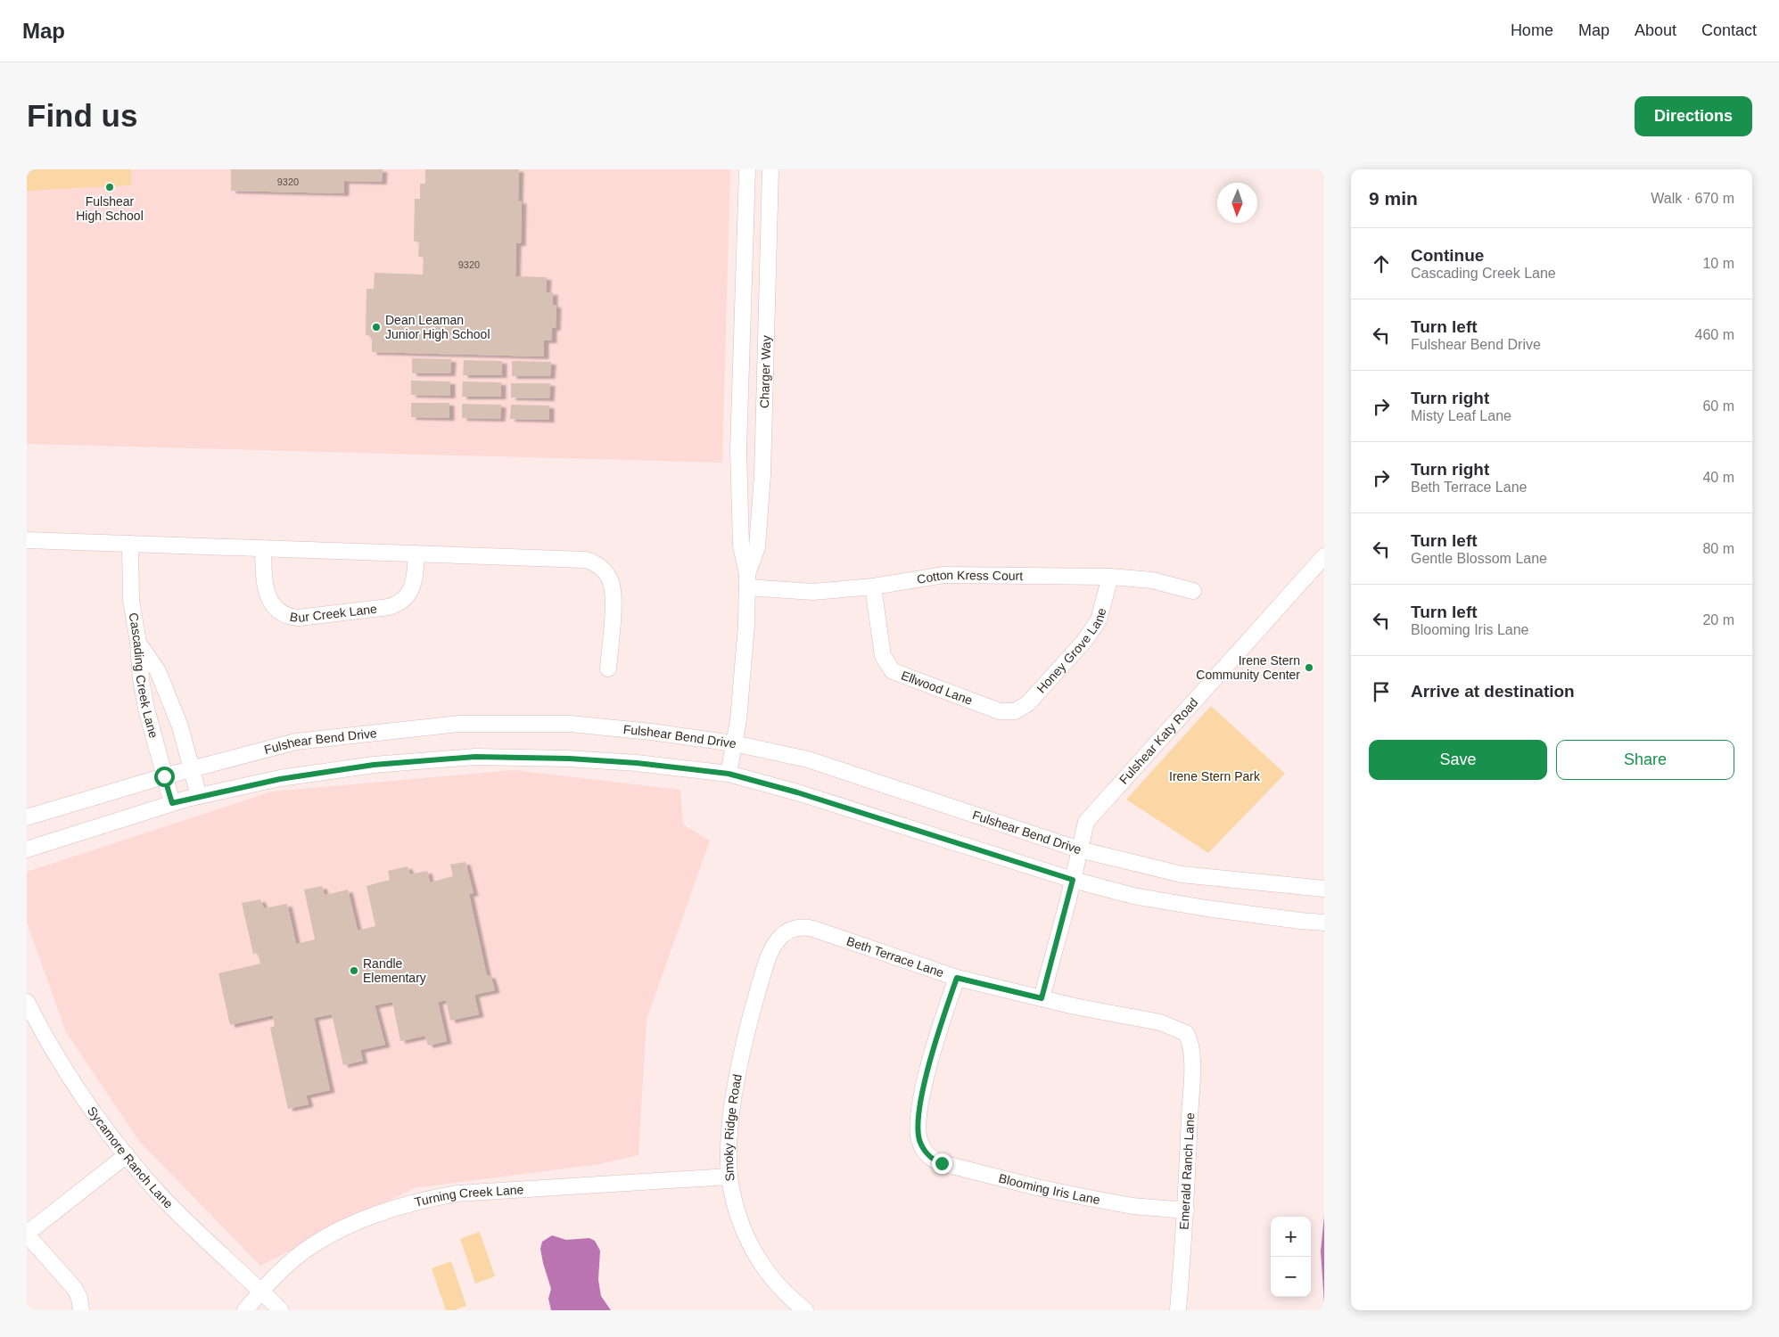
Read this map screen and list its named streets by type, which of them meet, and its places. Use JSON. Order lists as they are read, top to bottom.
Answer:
{
  "streets": {
    "street": [
      "Charger Way",
      "Cotton Kress Court",
      "Bur Creek Lane",
      "Honey Grove Lane",
      "Cascading Creek Lane",
      "Ellwood Lane",
      "Fulshear Bend Drive",
      "Fulshear Katy Road",
      "Beth Terrace Lane",
      "Smoky Ridge Road",
      "Sycamore Ranch Lane",
      "Emerald Ranch Lane",
      "Blooming Iris Lane",
      "Turning Creek Lane"
    ]
  },
  "crossings": [
    ["Charger Way", "Cotton Kress Court"],
    ["Charger Way", "Fulshear Bend Drive"],
    ["Cotton Kress Court", "Honey Grove Lane"],
    ["Cotton Kress Court", "Ellwood Lane"],
    ["Honey Grove Lane", "Ellwood Lane"],
    ["Cascading Creek Lane", "Fulshear Bend Drive"],
    ["Fulshear Bend Drive", "Fulshear Katy Road"],
    ["Fulshear Katy Road", "Beth Terrace Lane"],
    ["Beth Terrace Lane", "Smoky Ridge Road"],
    ["Beth Terrace Lane", "Emerald Ranch Lane"],
    ["Beth Terrace Lane", "Blooming Iris Lane"],
    ["Smoky Ridge Road", "Turning Creek Lane"],
    ["Sycamore Ranch Lane", "Turning Creek Lane"],
    ["Emerald Ranch Lane", "Blooming Iris Lane"]
  ],
  "parks": ["Irene Stern Park"],
  "places": [
    "Fulshear High School",
    "Dean Leaman Junior High School",
    "Irene Stern Community Center",
    "Randle Elementary"
  ],
  "house_numbers": ["9320", "9320"],
  "north": "bottom",
  "page": {
    "header": "Map",
    "nav": [
      "Home",
      "Map",
      "About",
      "Contact"
    ],
    "buttons": [
      "Directions",
      ["Save", "Share"]
    ],
    "title": "Find us",
    "heading": ["9 min", "Walk · 670 m"],
    "list": [
      ["Continue", "Cascading Creek Lane", "10 m"],
      ["Turn left", "Fulshear Bend Drive", "460 m"],
      ["Turn right", "Misty Leaf Lane", "60 m"],
      ["Turn right", "Beth Terrace Lane", "40 m"],
      ["Turn left", "Gentle Blossom Lane", "80 m"],
      ["Turn left", "Blooming Iris Lane", "20 m"],
      "Arrive at destination"
    ],
    "map_buttons": ["+", "−"]
  }
}
